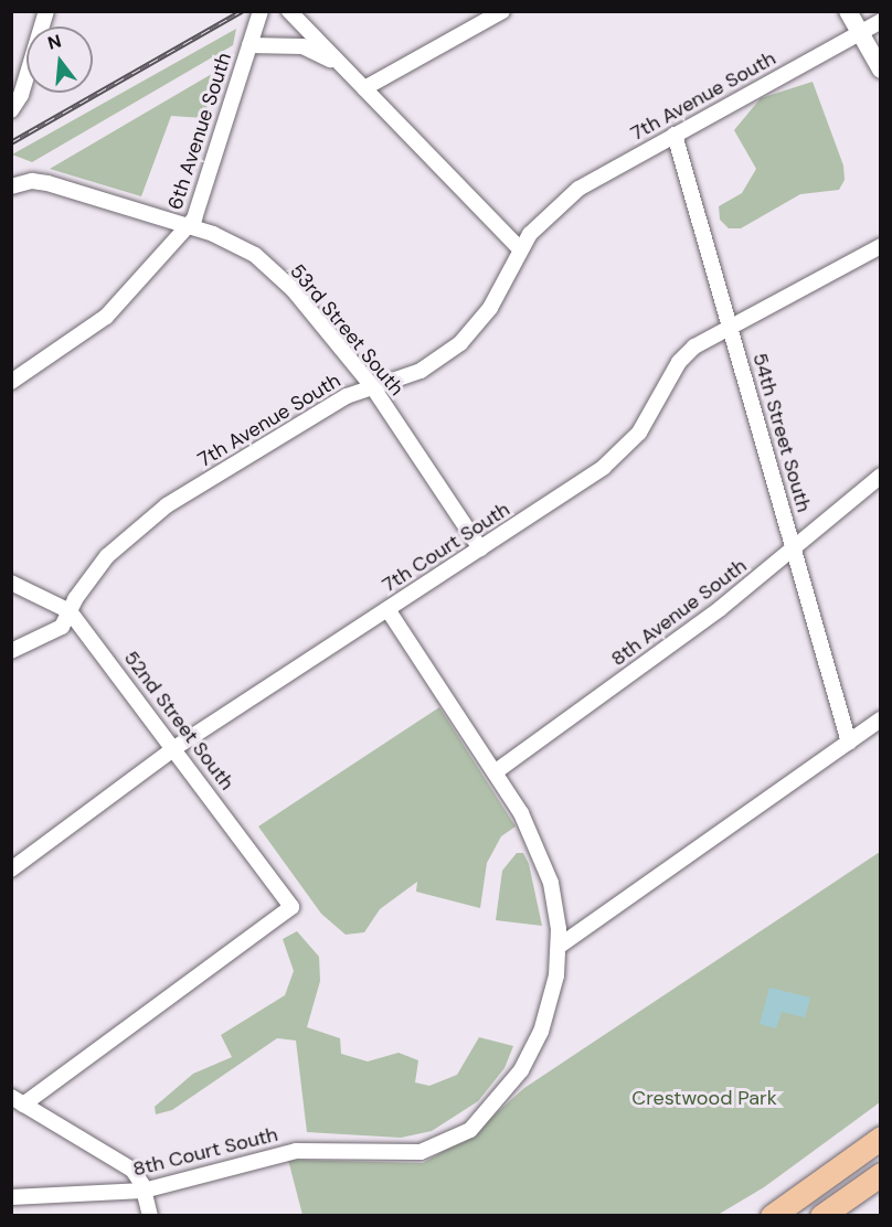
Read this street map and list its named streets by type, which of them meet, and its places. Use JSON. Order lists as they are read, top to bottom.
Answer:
{
  "streets": {
    "street": [
      "7th Avenue South",
      "6th Avenue South",
      "53rd Street South",
      "54th Street South",
      "7th Court South",
      "8th Avenue South",
      "52nd Street South",
      "8th Court South"
    ]
  },
  "crossings": [
    ["7th Avenue South", "53rd Street South"],
    ["7th Avenue South", "54th Street South"],
    ["7th Avenue South", "52nd Street South"],
    ["6th Avenue South", "53rd Street South"],
    ["53rd Street South", "7th Court South"],
    ["54th Street South", "7th Court South"],
    ["54th Street South", "8th Avenue South"],
    ["7th Court South", "52nd Street South"]
  ],
  "parks": ["Crestwood Park"],
  "north": "top"
}
